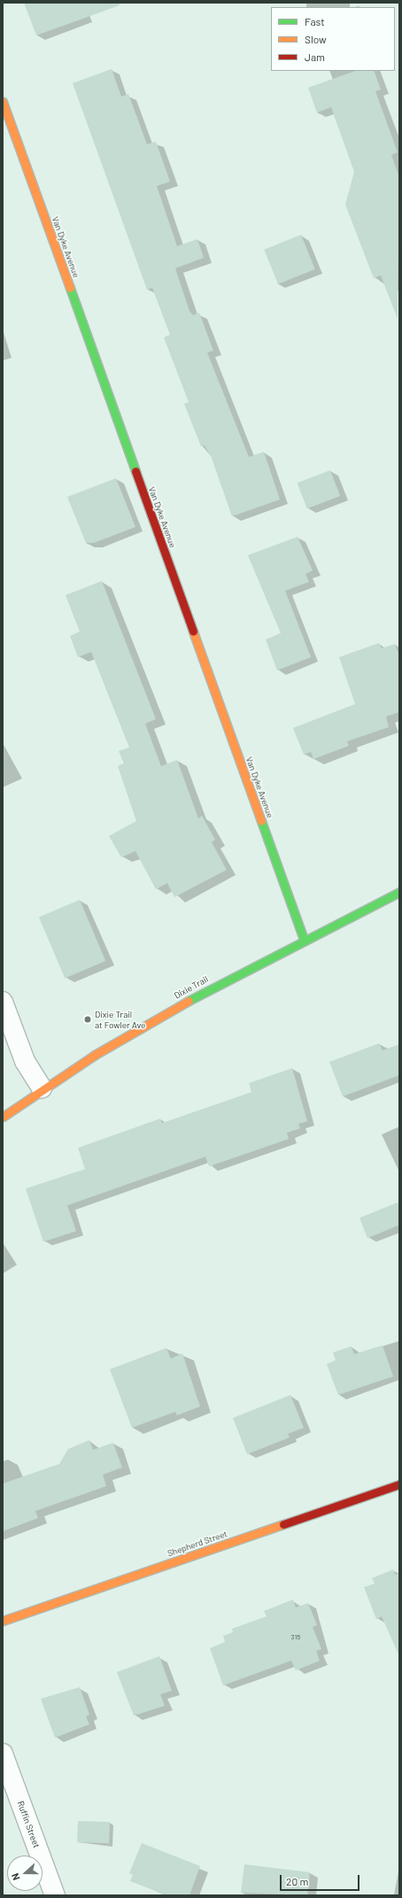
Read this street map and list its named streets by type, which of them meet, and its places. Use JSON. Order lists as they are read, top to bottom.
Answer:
{
  "streets": {
    "street": [
      "Van Dyke Avenue",
      "Dixie Trail",
      "Shepherd Street",
      "Ruffin Street"
    ]
  },
  "crossings": [
    ["Van Dyke Avenue", "Dixie Trail"]
  ],
  "places": ["Dixie Trail at Fowler Ave"],
  "house_numbers": ["315"],
  "legend": ["Fast", "Slow", "Jam"],
  "scale_bar": "20 m",
  "north": "left"
}
